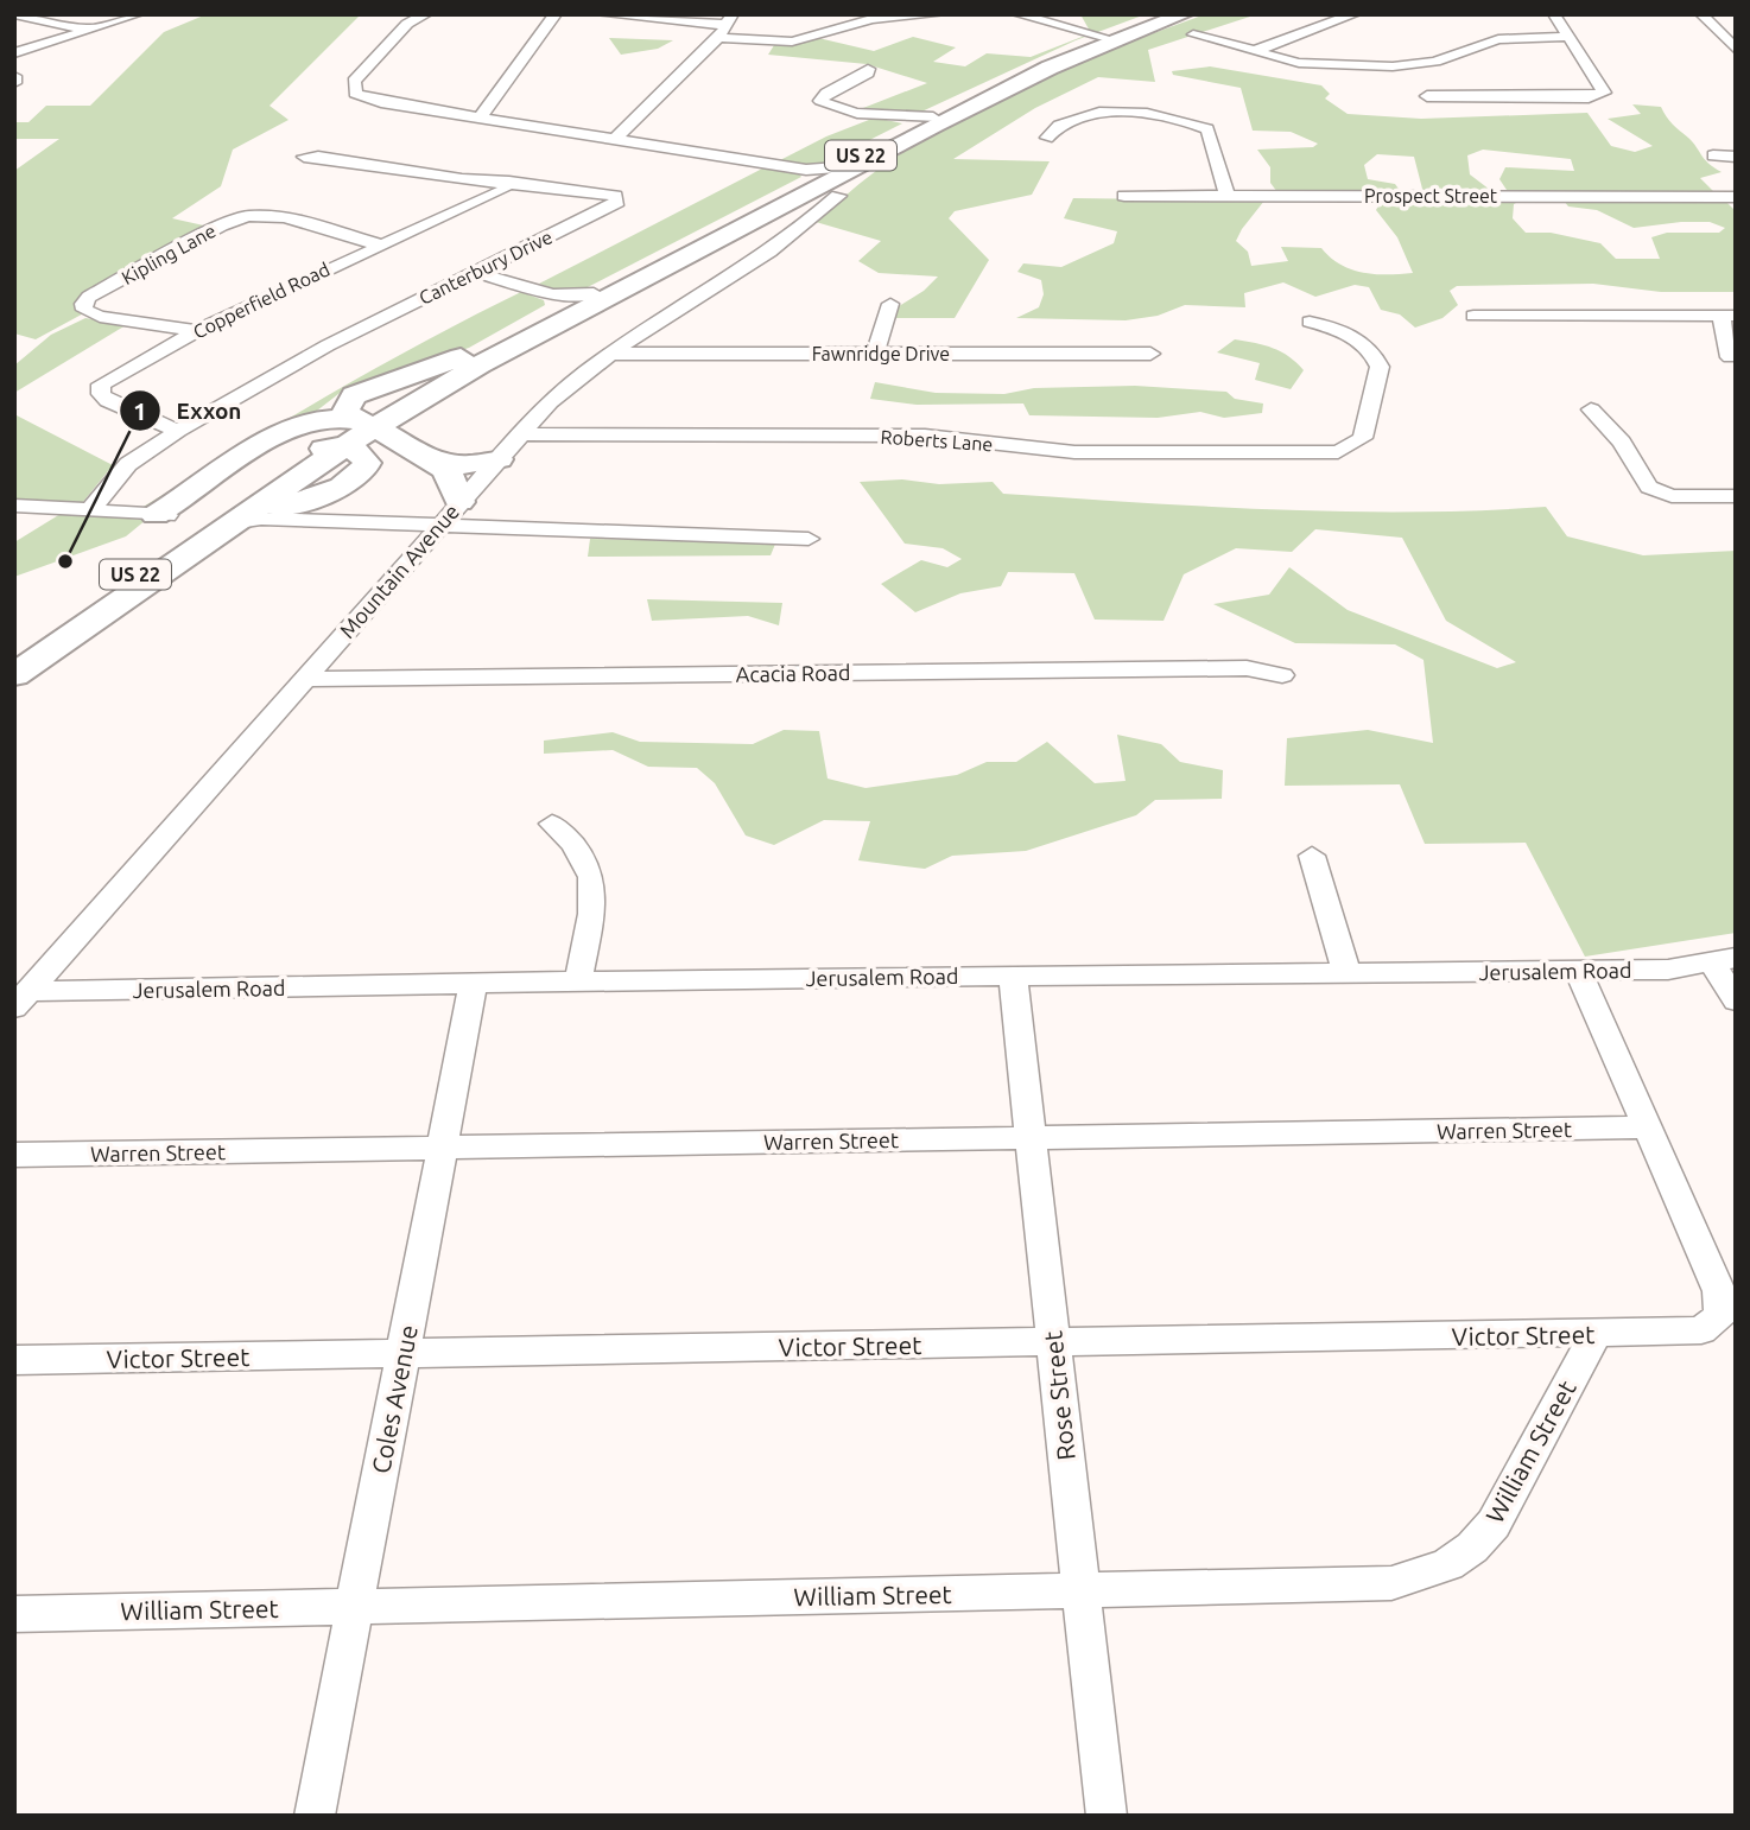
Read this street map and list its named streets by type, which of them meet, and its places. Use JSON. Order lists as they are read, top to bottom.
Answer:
{
  "streets": {
    "highway": ["US 22"],
    "street": [
      "Prospect Street",
      "Kipling Lane",
      "Canterbury Drive",
      "Copperfield Road",
      "Fawnridge Drive",
      "Roberts Lane",
      "Mountain Avenue",
      "Acacia Road",
      "Jerusalem Road",
      "Warren Street",
      "Victor Street",
      "Rose Street",
      "Coles Avenue",
      "William Street"
    ]
  },
  "crossings": [
    ["Kipling Lane", "Copperfield Road"],
    ["Canterbury Drive", "Copperfield Road"],
    ["Fawnridge Drive", "Mountain Avenue"],
    ["Roberts Lane", "Mountain Avenue"],
    ["Mountain Avenue", "Acacia Road"],
    ["Mountain Avenue", "Jerusalem Road"],
    ["Jerusalem Road", "Rose Street"],
    ["Jerusalem Road", "Coles Avenue"],
    ["Warren Street", "Victor Street"],
    ["Warren Street", "Rose Street"],
    ["Warren Street", "Coles Avenue"],
    ["Victor Street", "Rose Street"],
    ["Victor Street", "Coles Avenue"],
    ["Victor Street", "William Street"],
    ["Rose Street", "William Street"],
    ["Coles Avenue", "William Street"]
  ],
  "places": ["Exxon"]
}
